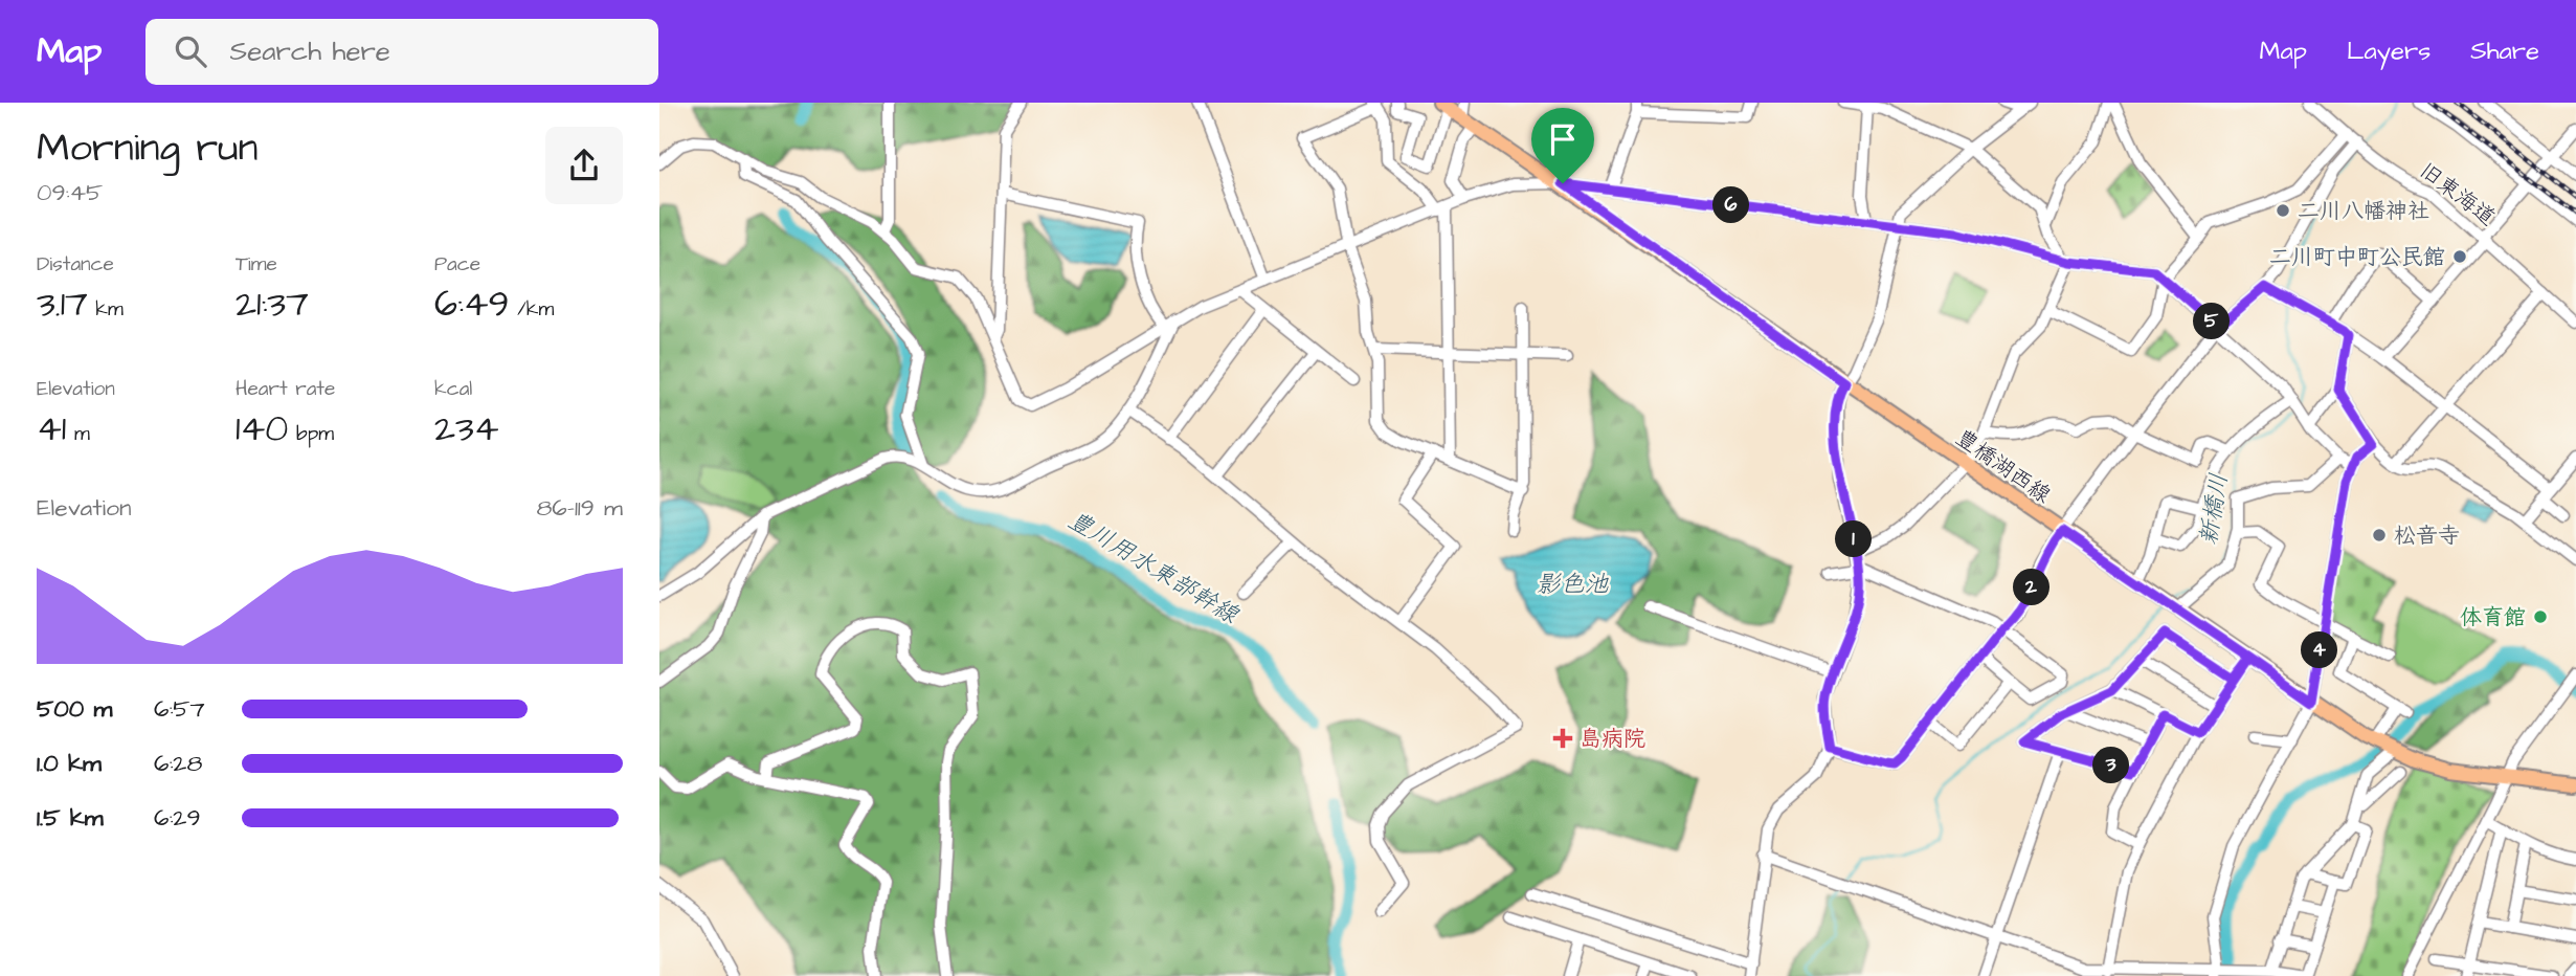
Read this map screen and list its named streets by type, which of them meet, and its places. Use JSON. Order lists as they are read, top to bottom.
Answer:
{
  "streets": {
    "main road": ["豊橋湖西線"],
    "street": ["旧東海道"]
  },
  "water": ["新橋川", "豊川用水東部幹線", "影色池"],
  "places": {
    "other": [
      "二川八幡神社",
      "二川町中町公民館",
      "松音寺",
      "体育館"
    ],
    "health": ["島病院"]
  },
  "page": {
    "header": "Map",
    "search": "Search here",
    "nav": ["Map", "Layers", "Share"],
    "heading": ["Morning run", "09:45"],
    "pins": [
      "6",
      "5",
      "1",
      "2",
      "4",
      "3"
    ],
    "stats": [
      ["Distance", "3.17 km"],
      ["Time", "21:37"],
      ["Pace", "6:49 /km"],
      ["Elevation", "41 m"],
      ["Heart rate", "140 bpm"],
      ["kcal", "234"]
    ],
    "chart": ["Elevation", "86–119 m"],
    "list": [
      {
        "name": "500 m",
        "note": "6:57"
      },
      {
        "name": "1.0 km",
        "note": "6:28"
      },
      {
        "name": "1.5 km",
        "note": "6:29"
      }
    ]
  }
}
